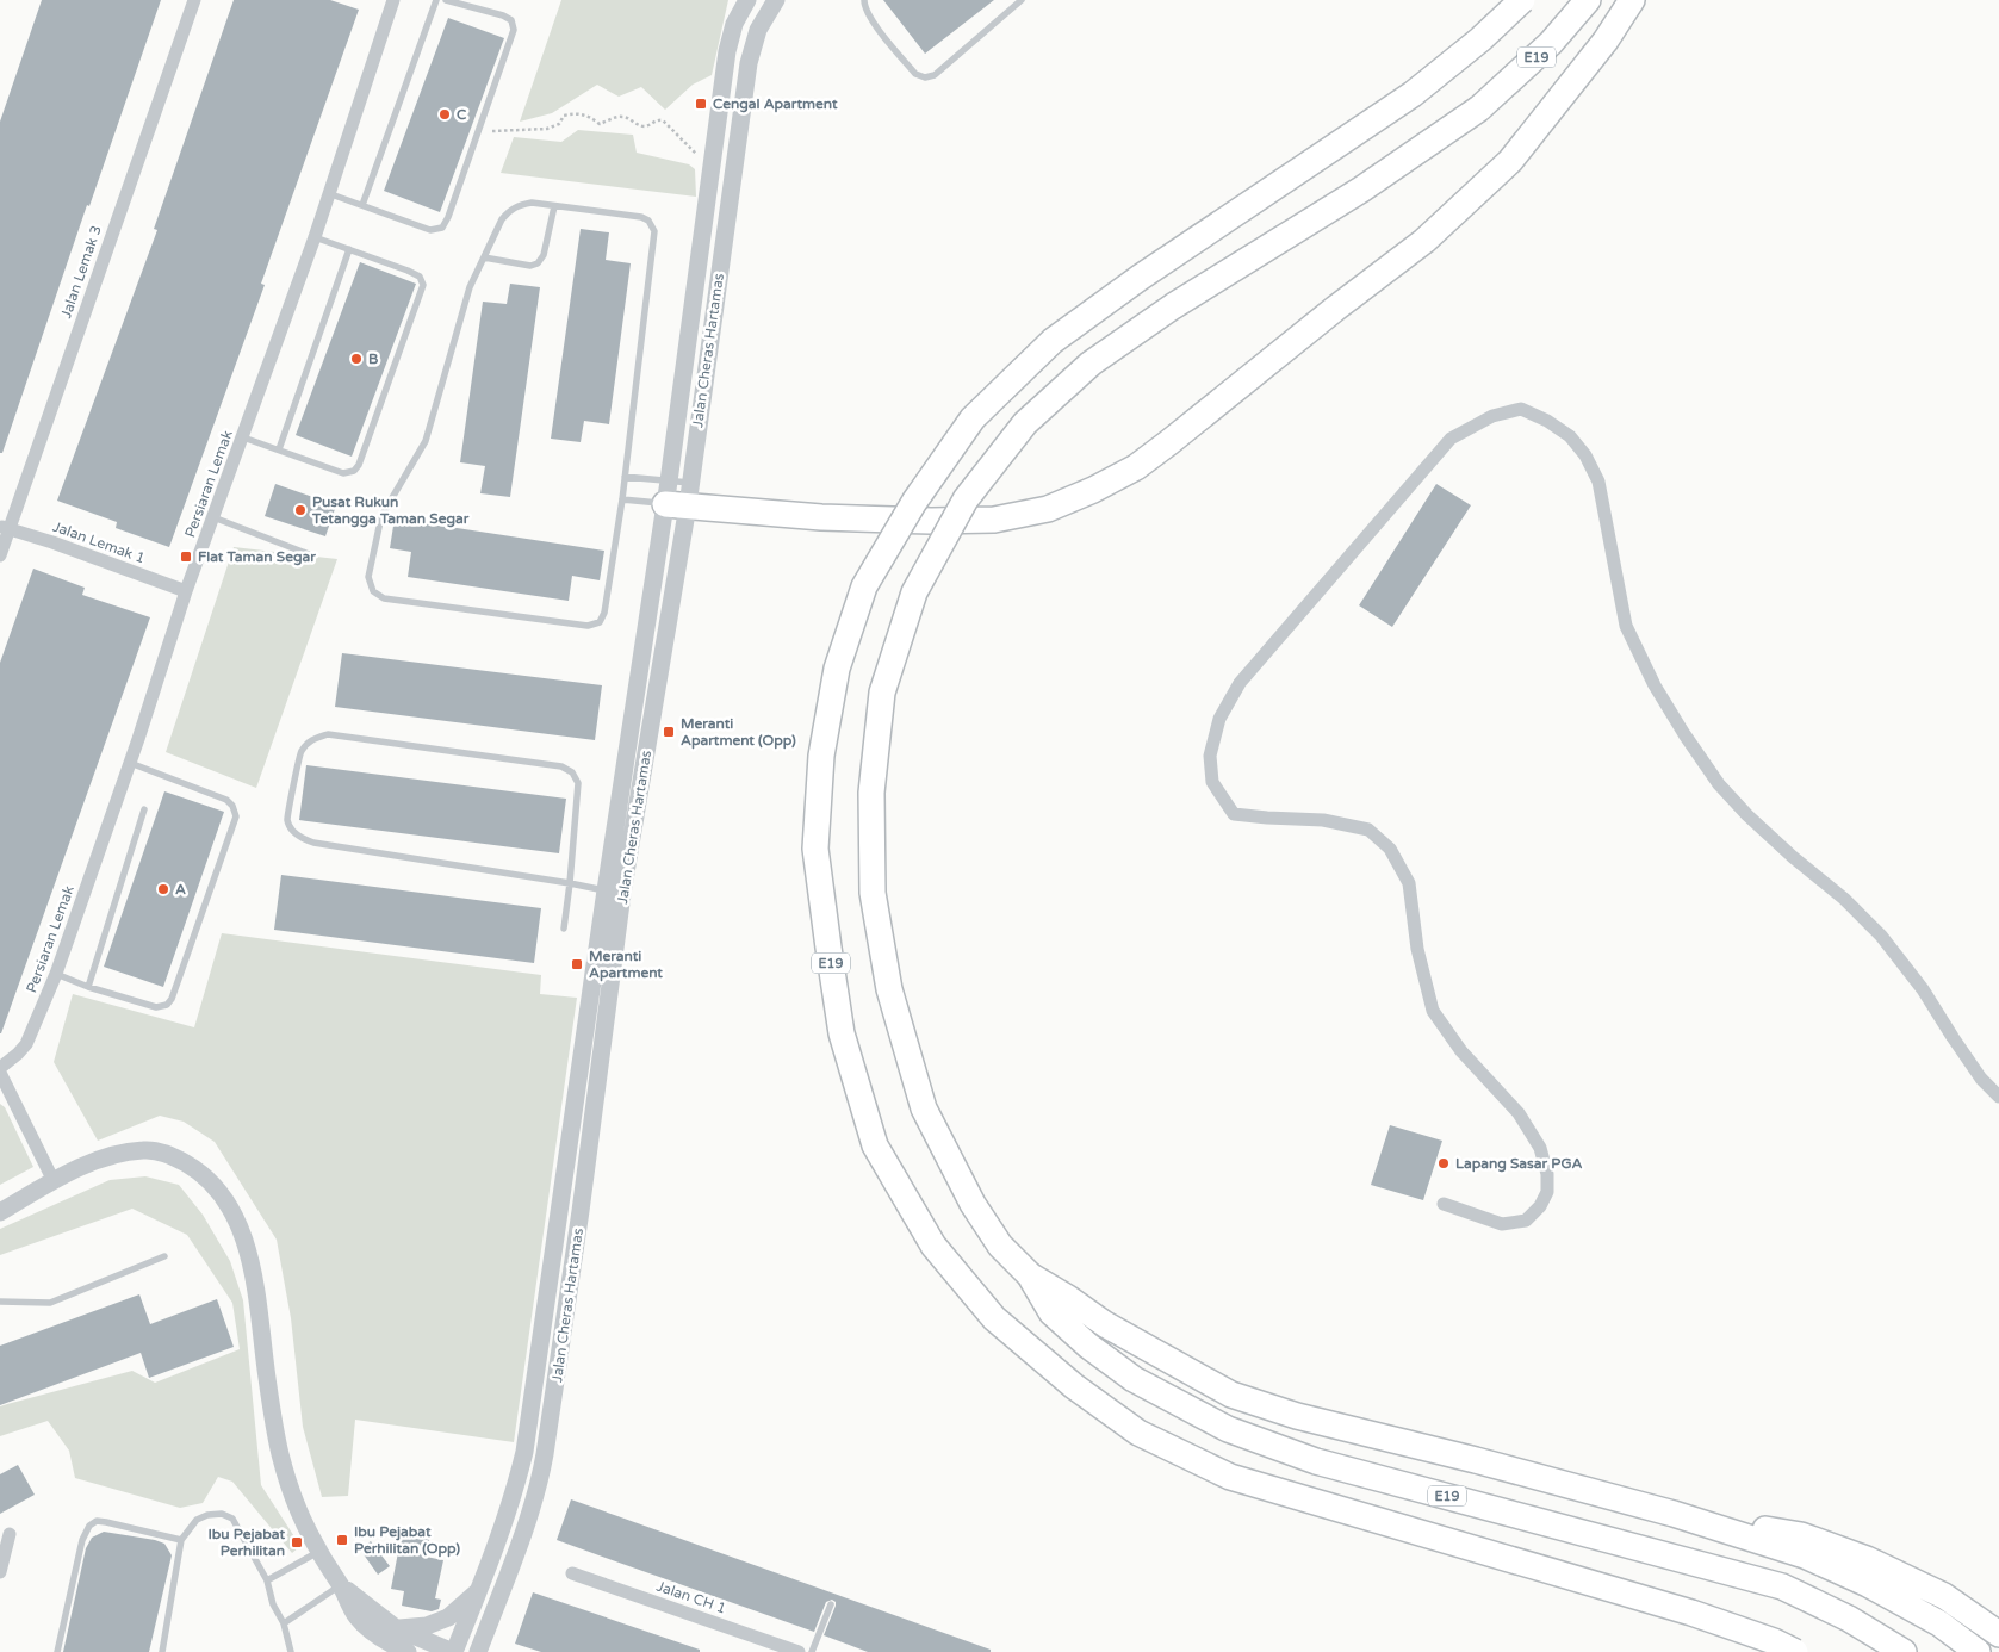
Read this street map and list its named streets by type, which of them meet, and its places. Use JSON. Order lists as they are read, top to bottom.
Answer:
{
  "streets": {
    "highway": ["E19"],
    "street": [
      "Jalan Lemak 3",
      "Jalan Cheras Hartamas",
      "Persiaran Lemak",
      "Jalan Lemak 1",
      "Jalan CH 1"
    ]
  },
  "crossings": [
    ["Jalan Lemak 3", "Jalan Lemak 1"],
    ["Persiaran Lemak", "Jalan Lemak 1"]
  ],
  "places": {
    "transit": [
      "Cengal Apartment",
      "Flat Taman Segar",
      "Meranti Apartment (Opp)",
      "Meranti Apartment",
      "Ibu Pejabat Perhilitan (Opp)",
      "Ibu Pejabat Perhilitan"
    ],
    "other": [
      "C",
      "B",
      "Pusat Rukun Tetangga Taman Segar",
      "A",
      "Lapang Sasar PGA"
    ]
  }
}
